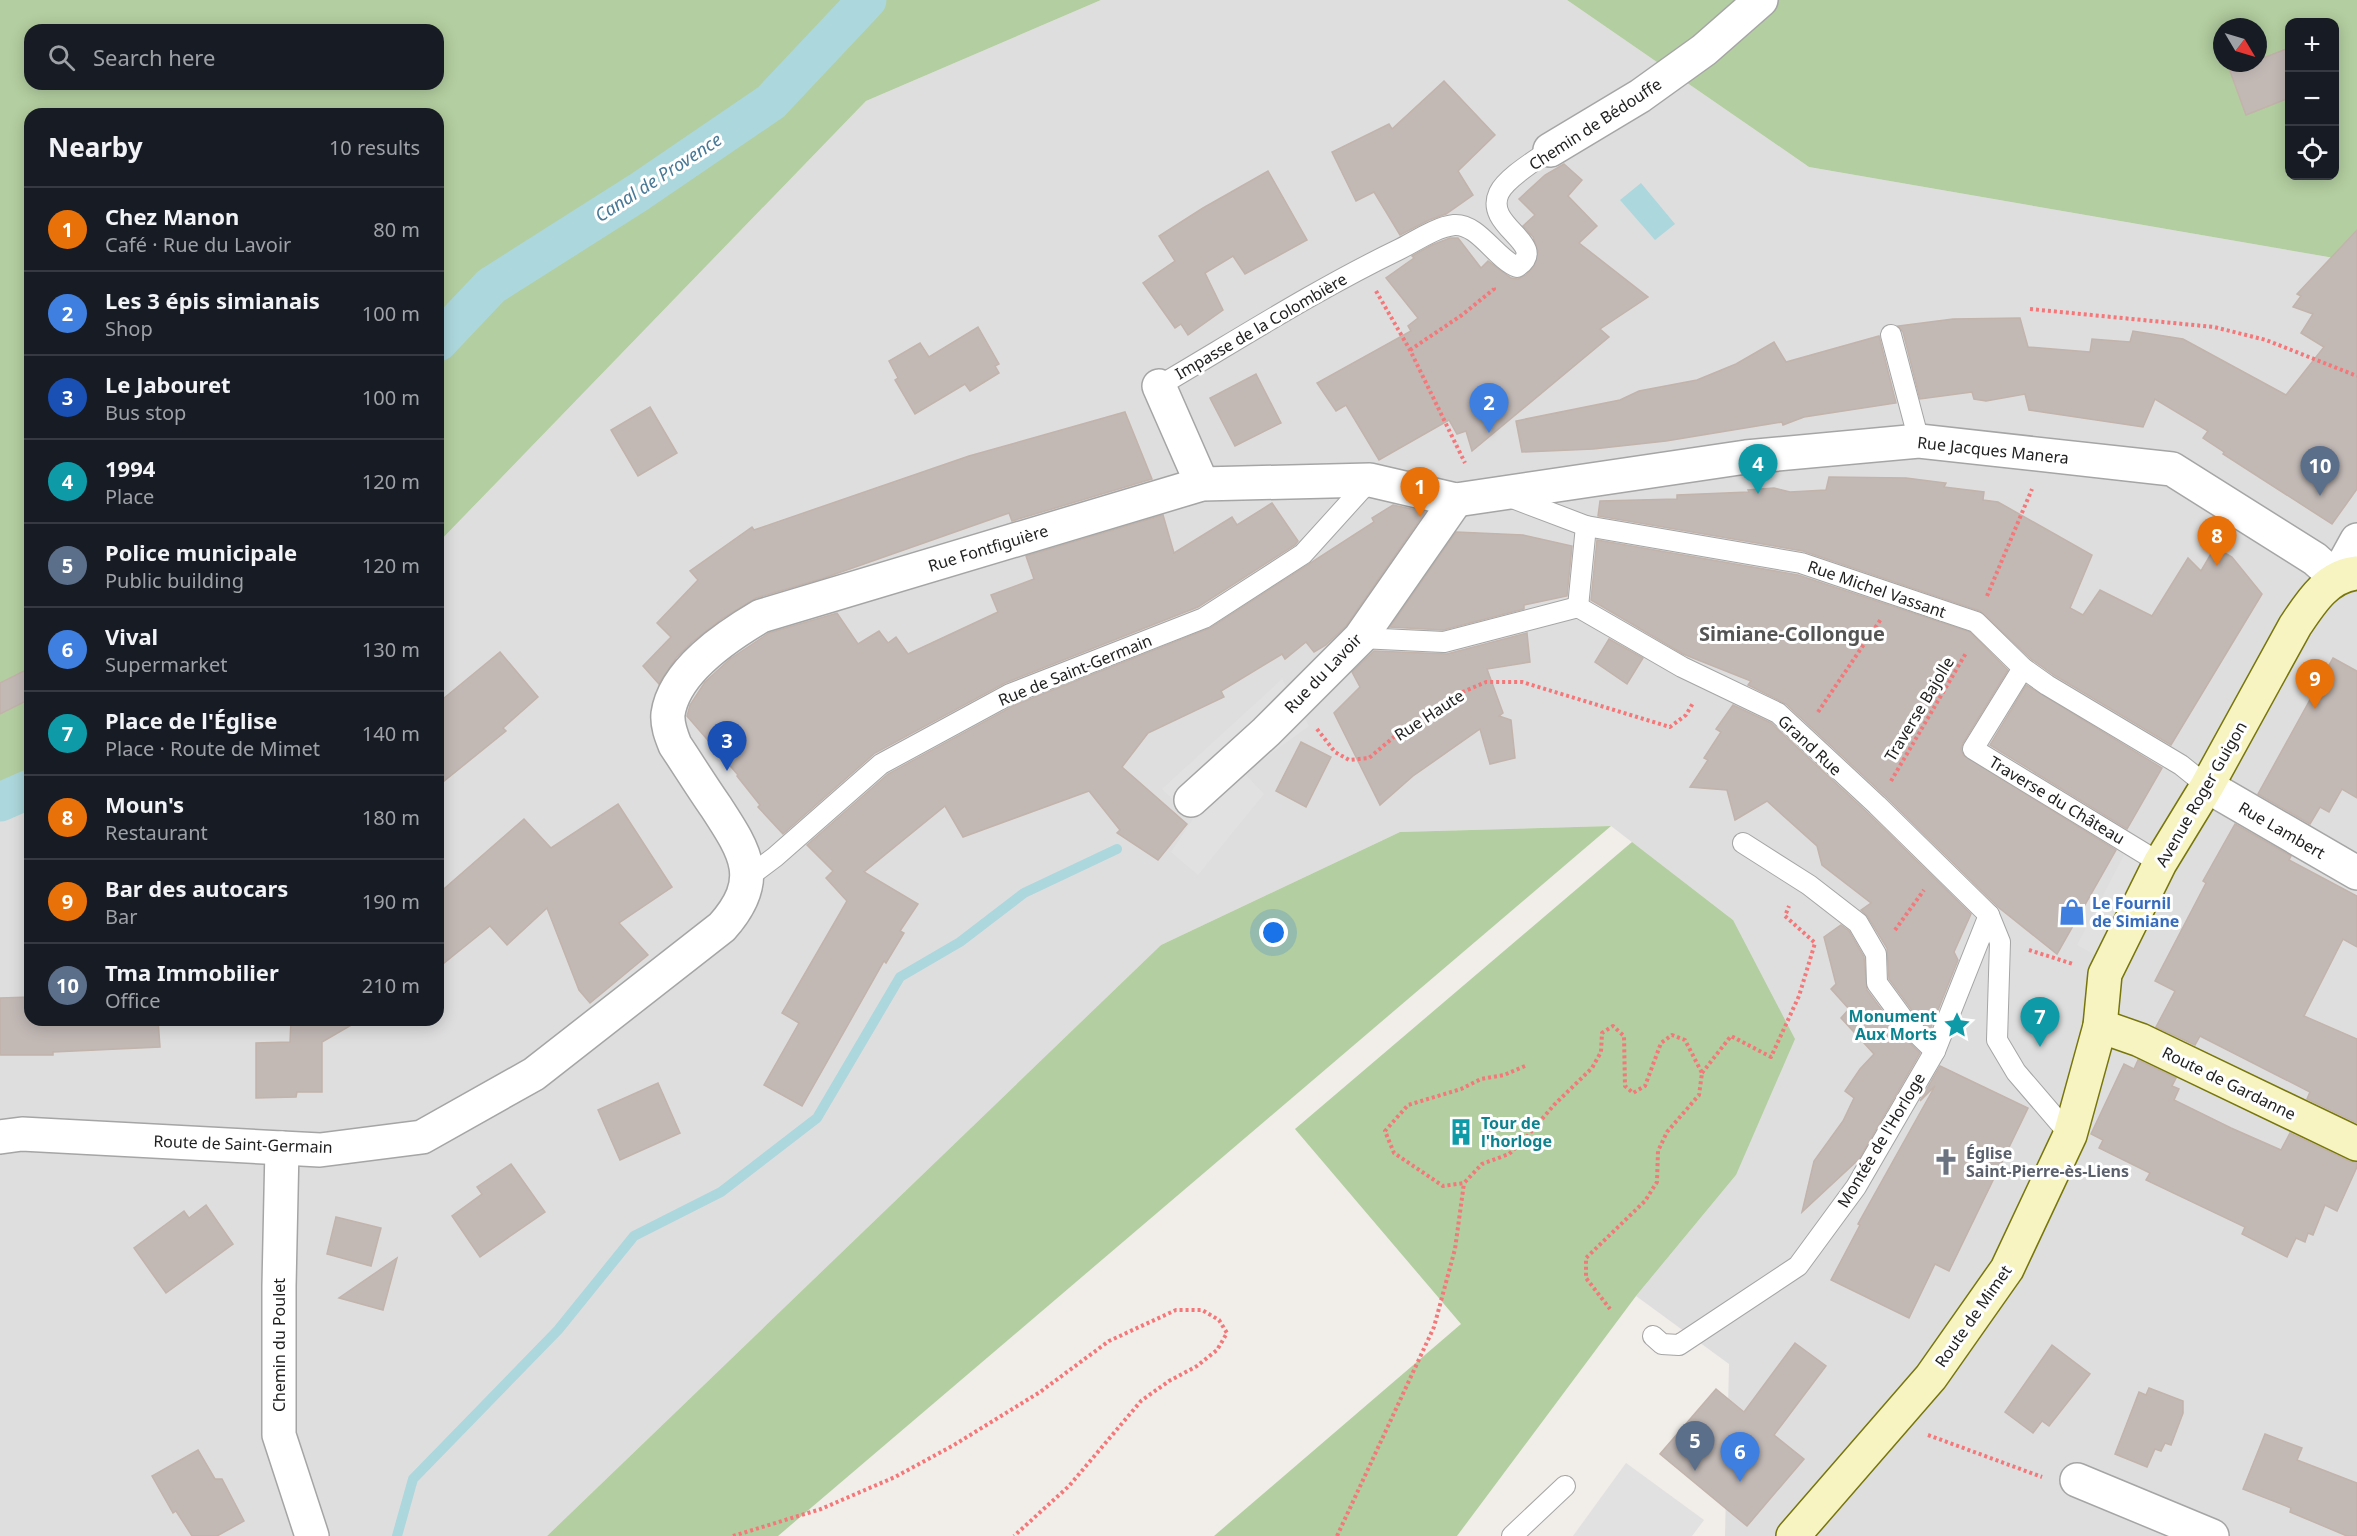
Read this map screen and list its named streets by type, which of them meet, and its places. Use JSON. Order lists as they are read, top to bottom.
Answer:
{
  "streets": {
    "main road": ["Avenue Roger Guigon", "Route de Gardanne", "Route de Mimet"],
    "street": [
      "Chemin de Bédouffe",
      "Rue Jacques Manera",
      "Rue Fontfiguière",
      "Rue du Lavoir",
      "Rue Lambert",
      "Route de Saint-Germain",
      "Chemin du Poulet"
    ],
    "lane": [
      "Impasse de la Colombière",
      "Rue Michel Vassant",
      "Rue de Saint-Germain",
      "Grand Rue",
      "Traverse du Château",
      "Montée de l'Horloge"
    ],
    "path": ["Traverse Bajolle", "Rue Haute"]
  },
  "crossings": [
    ["Chemin de Bédouffe", "Impasse de la Colombière"],
    ["Rue Jacques Manera", "Rue Fontfiguière"],
    ["Rue Jacques Manera", "Rue Michel Vassant"],
    ["Rue Jacques Manera", "Rue de Saint-Germain"],
    ["Rue Jacques Manera", "Rue du Lavoir"],
    ["Rue Jacques Manera", "Traverse Bajolle"],
    ["Rue Jacques Manera", "Avenue Roger Guigon"],
    ["Rue Fontfiguière", "Rue de Saint-Germain"],
    ["Rue Fontfiguière", "Route de Saint-Germain"],
    ["Rue Michel Vassant", "Rue du Lavoir"],
    ["Rue Michel Vassant", "Traverse Bajolle"],
    ["Rue Michel Vassant", "Avenue Roger Guigon"],
    ["Rue Michel Vassant", "Traverse du Château"],
    ["Rue Michel Vassant", "Rue Lambert"],
    ["Rue de Saint-Germain", "Route de Saint-Germain"],
    ["Rue du Lavoir", "Rue Haute"],
    ["Traverse Bajolle", "Grand Rue"],
    ["Rue Haute", "Grand Rue"],
    ["Grand Rue", "Montée de l'Horloge"],
    ["Grand Rue", "Route de Mimet"],
    ["Avenue Roger Guigon", "Traverse du Château"],
    ["Avenue Roger Guigon", "Rue Lambert"],
    ["Avenue Roger Guigon", "Route de Gardanne"],
    ["Avenue Roger Guigon", "Route de Mimet"],
    ["Route de Gardanne", "Route de Mimet"],
    ["Route de Saint-Germain", "Chemin du Poulet"]
  ],
  "districts": ["Simiane-Collongue"],
  "water": ["Canal de Provence"],
  "places": {
    "shop": ["Le Fournil de Simiane"],
    "place": ["Monument Aux Morts"],
    "building": ["Tour de l'horloge"],
    "church": ["Église Saint-Pierre-ès-Liens"]
  },
  "north": "bottom right",
  "page": {
    "map_buttons": ["+", "−"],
    "search": "Search here",
    "heading": ["Nearby", "10 results"],
    "list": [
      {
        "mark": "1",
        "name": "Chez Manon",
        "note": "Café · Rue du Lavoir",
        "value": "80 m"
      },
      {
        "mark": "2",
        "name": "Les 3 épis simianais",
        "note": "Shop",
        "value": "100 m"
      },
      {
        "mark": "3",
        "name": "Le Jabouret",
        "note": "Bus stop",
        "value": "100 m"
      },
      {
        "mark": "4",
        "name": "1994",
        "note": "Place",
        "value": "120 m"
      },
      {
        "mark": "5",
        "name": "Police municipale",
        "note": "Public building",
        "value": "120 m"
      },
      {
        "mark": "6",
        "name": "Vival",
        "note": "Supermarket",
        "value": "130 m"
      },
      {
        "mark": "7",
        "name": "Place de l'Église",
        "note": "Place · Route de Mimet",
        "value": "140 m"
      },
      {
        "mark": "8",
        "name": "Moun's",
        "note": "Restaurant",
        "value": "180 m"
      },
      {
        "mark": "9",
        "name": "Bar des autocars",
        "note": "Bar",
        "value": "190 m"
      },
      {
        "mark": "10",
        "name": "Tma Immobilier",
        "note": "Office",
        "value": "210 m"
      }
    ],
    "pins": [
      "2",
      "4",
      "10",
      "1",
      "8",
      "9",
      "3",
      "7",
      "5",
      "6"
    ]
  }
}
